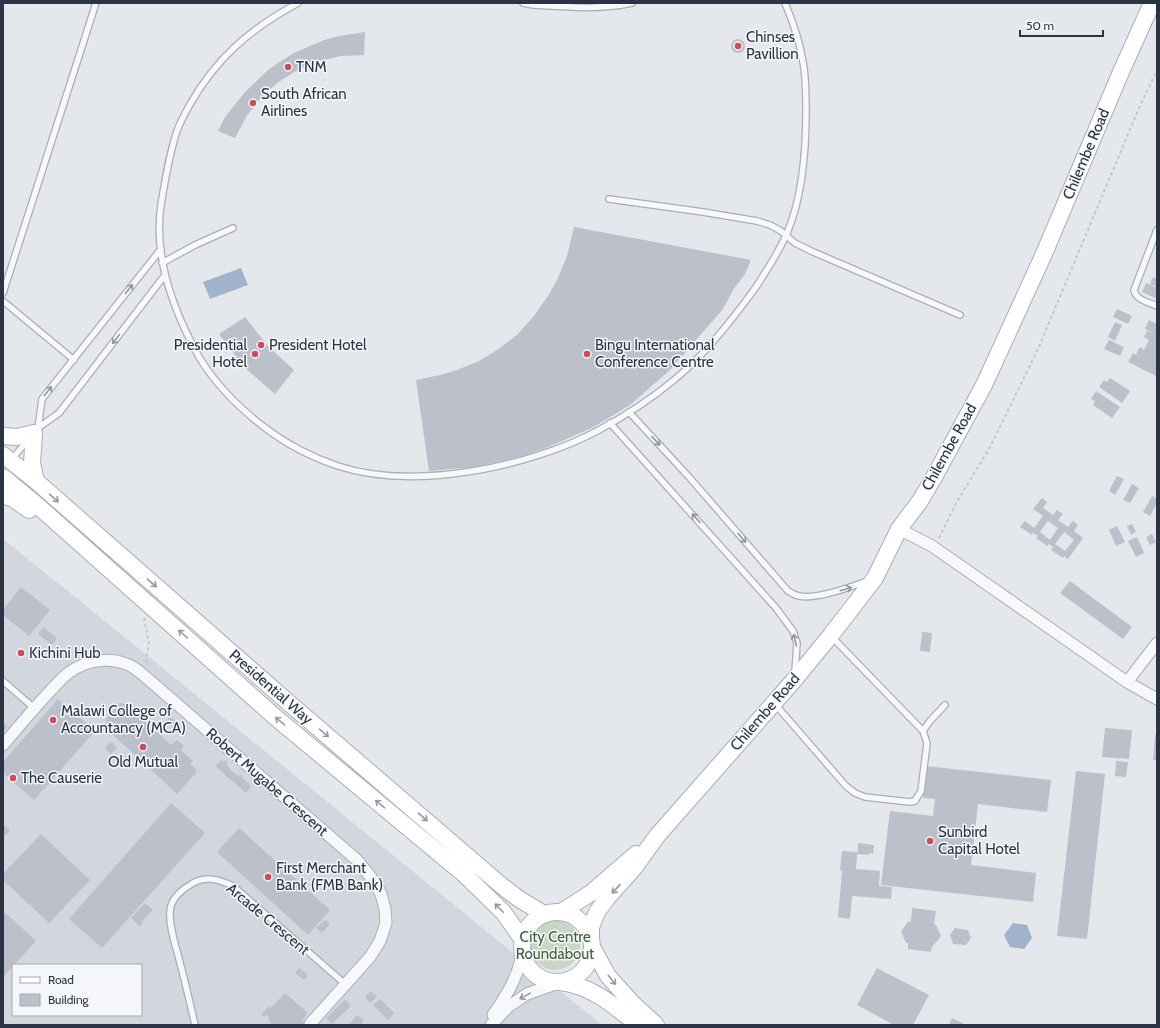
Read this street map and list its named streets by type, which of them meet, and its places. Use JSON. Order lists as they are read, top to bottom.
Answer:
{
  "streets": {
    "main road": ["Chilembe Road", "Presidential Way"],
    "street": ["Robert Mugabe Crescent"],
    "lane": ["Arcade Crescent"]
  },
  "crossings": [
    ["Robert Mugabe Crescent", "Arcade Crescent"]
  ],
  "parks": ["City Centre Roundabout"],
  "places": [
    "Chinses Pavillion",
    "TNM",
    "South African Airlines",
    "President Hotel",
    "Presidential Hotel",
    "Bingu International Conference Centre",
    "Kichini Hub",
    "Malawi College of Accountancy (MCA)",
    "Old Mutual",
    "The Causerie",
    "Sunbird Capital Hotel",
    "First Merchant Bank (FMB Bank)"
  ],
  "legend": ["Road", "Building"],
  "scale_bar": "50 m"
}
